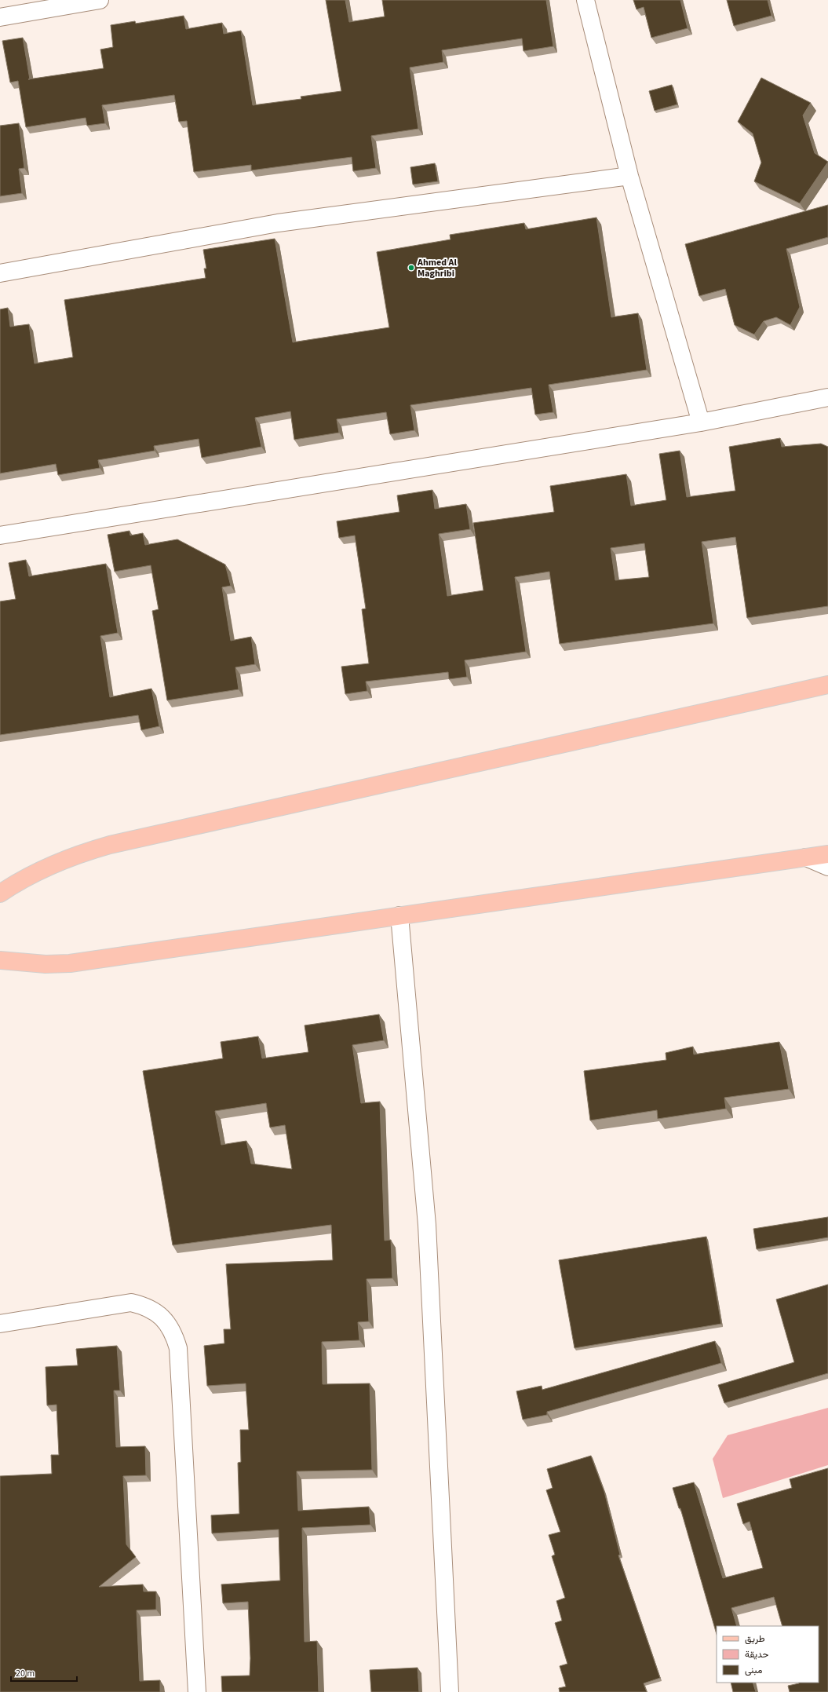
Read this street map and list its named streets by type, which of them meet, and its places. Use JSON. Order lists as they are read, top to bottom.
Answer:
{
  "places": ["Ahmed Al Maghribi"],
  "legend": ["طريق", "حديقة", "مبنى"],
  "scale_bar": "20 m"
}
